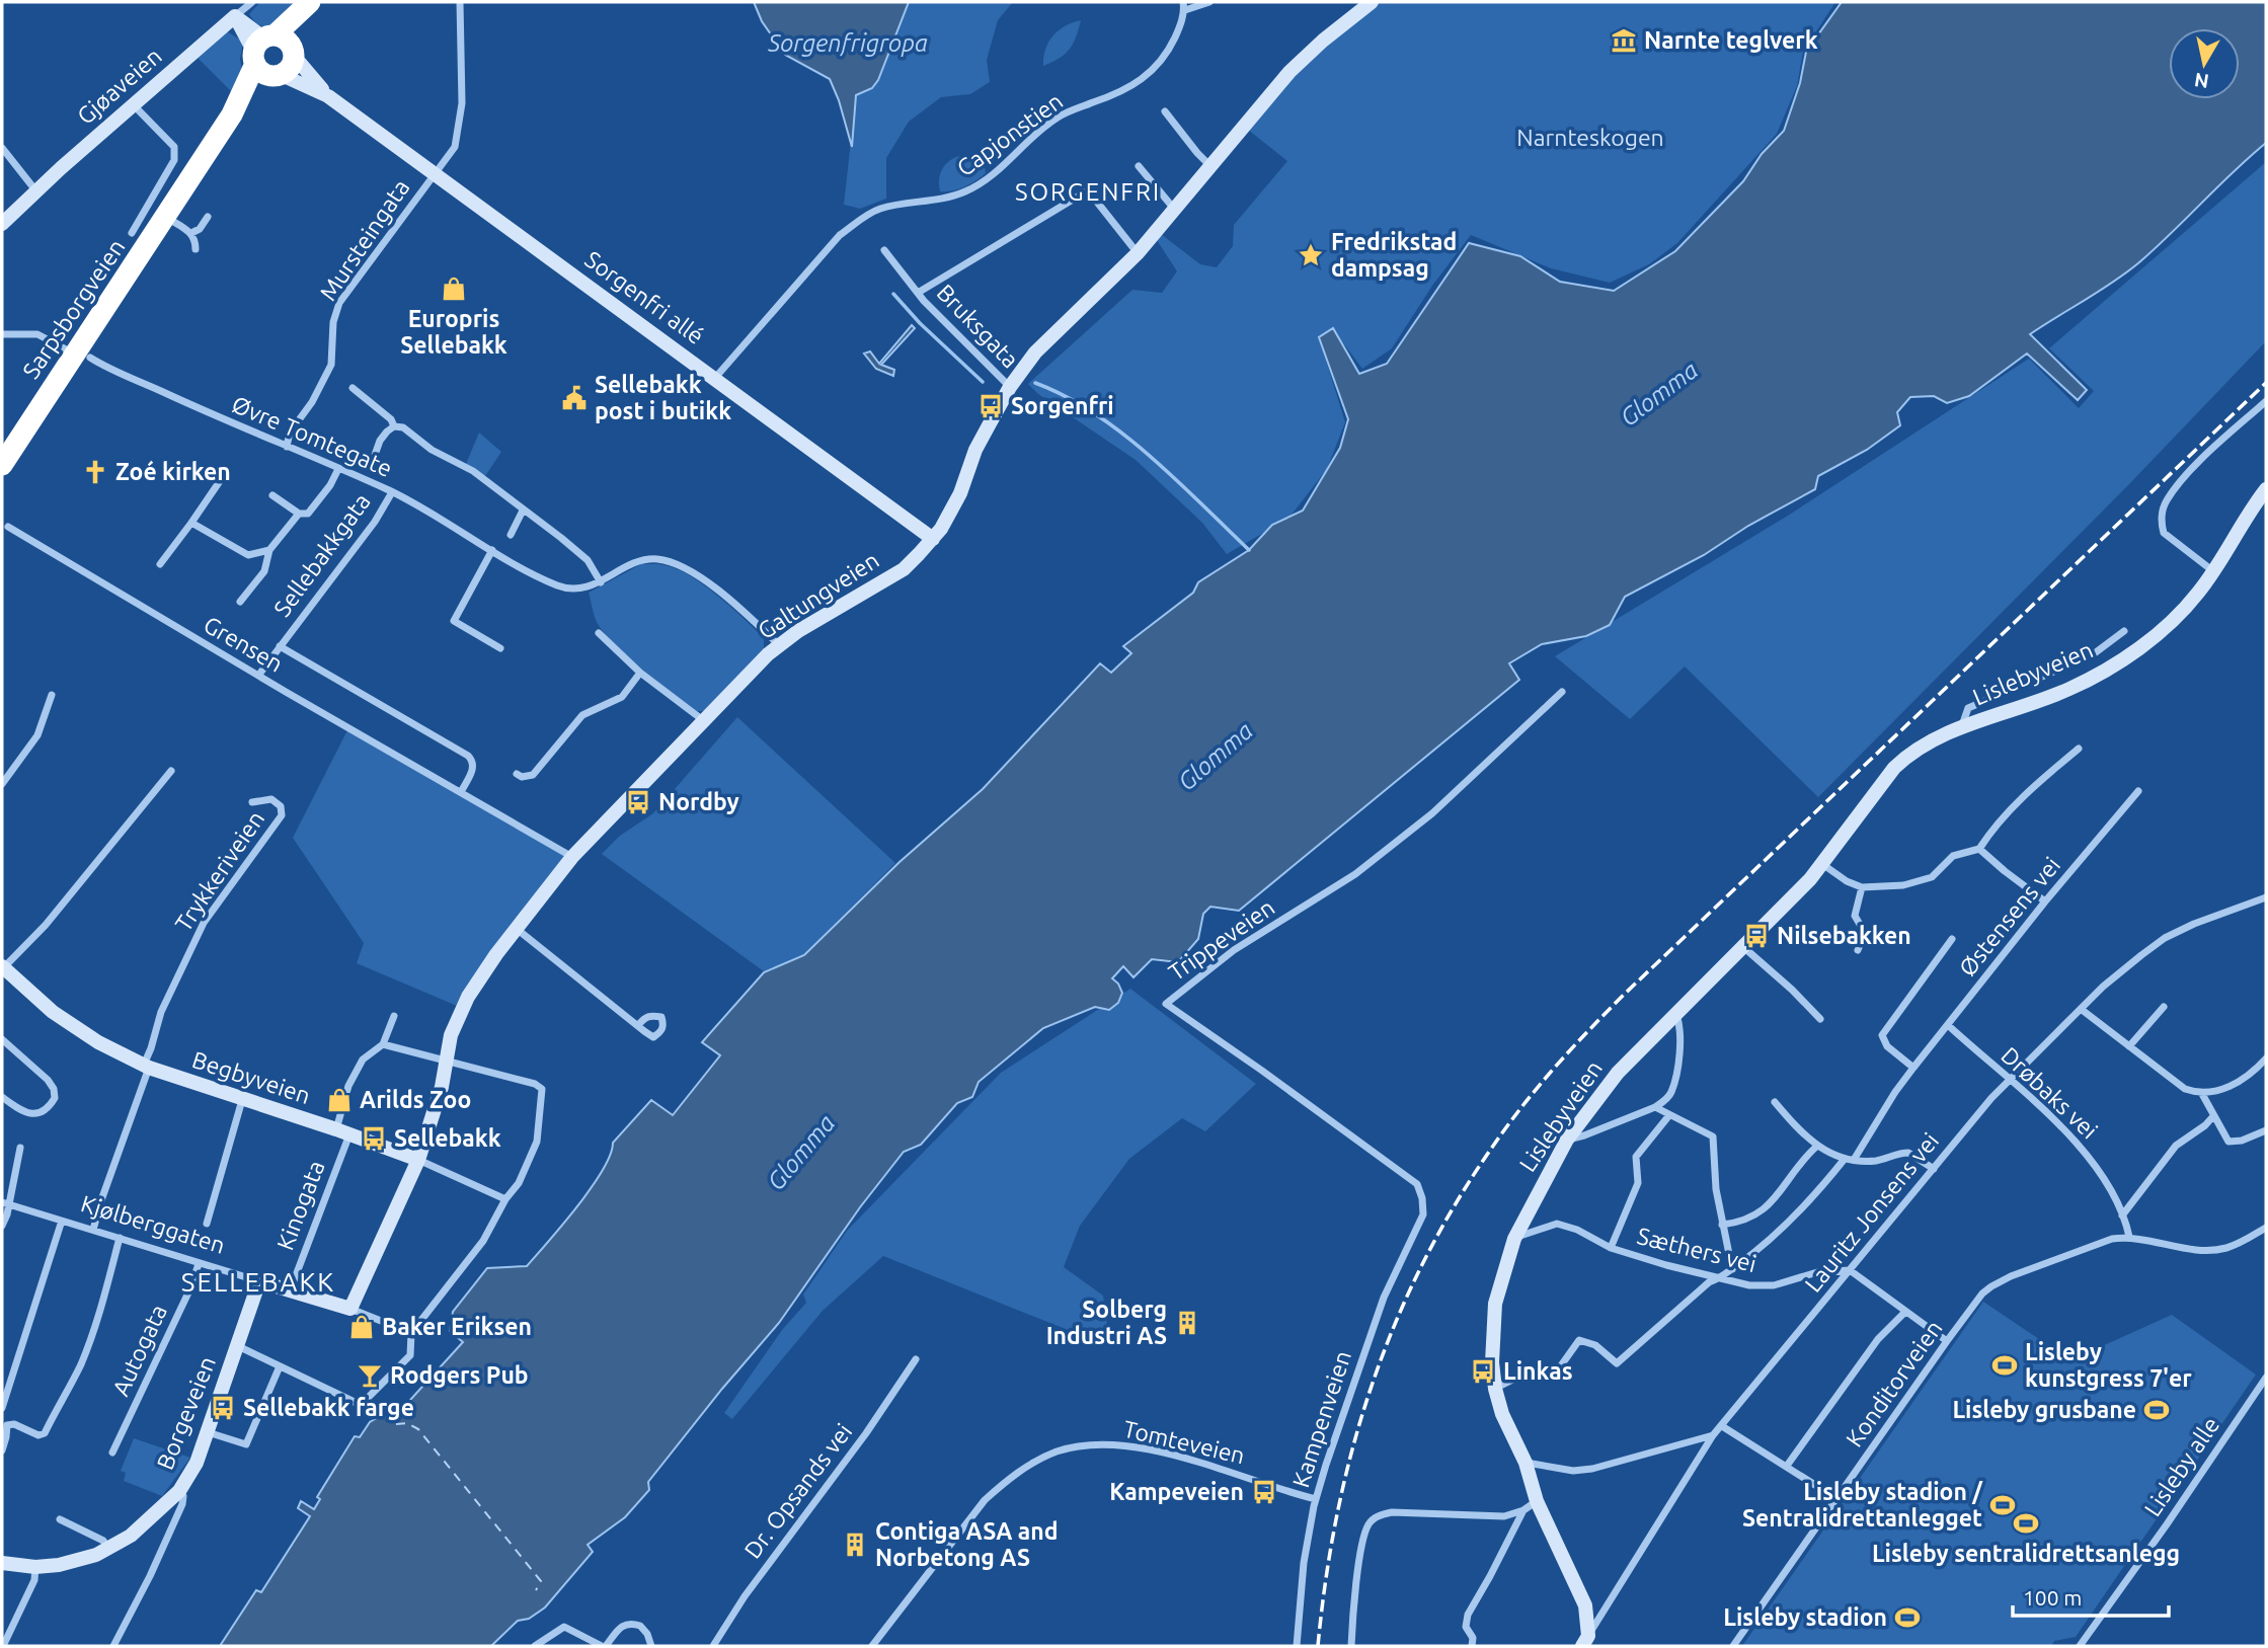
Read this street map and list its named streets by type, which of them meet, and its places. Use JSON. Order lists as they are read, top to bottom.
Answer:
{
  "streets": {
    "highway": ["Sarpsborgveien"],
    "street": [
      "Gjøaveien",
      "Capjonstien",
      "Mursteingata",
      "Sorgenfri allé",
      "Bruksgata",
      "Øvre Tomtegate",
      "Sellebakkgata",
      "Galtungveien",
      "Grensen",
      "Lislebyveien",
      "Trykkeriveien",
      "Østensens vei",
      "Trippeveien",
      "Begbyveien",
      "Drøbaks vei",
      "Kinogata",
      "Lauritz Jonsens vei",
      "Kjølberggaten",
      "Sæthers vei",
      "Autogata",
      "Konditorveien",
      "Borgeveien",
      "Kampenveien",
      "Tomteveien",
      "Lisleby alle",
      "Dr. Opsands vei"
    ]
  },
  "crossings": [
    ["Capjonstien", "Sorgenfri allé"],
    ["Mursteingata", "Sorgenfri allé"],
    ["Mursteingata", "Øvre Tomtegate"],
    ["Sorgenfri allé", "Galtungveien"],
    ["Sarpsborgveien", "Øvre Tomtegate"],
    ["Bruksgata", "Galtungveien"],
    ["Øvre Tomtegate", "Sellebakkgata"],
    ["Øvre Tomtegate", "Galtungveien"],
    ["Sellebakkgata", "Grensen"],
    ["Galtungveien", "Grensen"],
    ["Galtungveien", "Begbyveien"],
    ["Galtungveien", "Kjølberggaten"],
    ["Lislebyveien", "Østensens vei"],
    ["Lislebyveien", "Lauritz Jonsens vei"],
    ["Lislebyveien", "Sæthers vei"],
    ["Trykkeriveien", "Begbyveien"],
    ["Trykkeriveien", "Kjølberggaten"],
    ["Østensens vei", "Drøbaks vei"],
    ["Østensens vei", "Sæthers vei"],
    ["Trippeveien", "Kampenveien"],
    ["Begbyveien", "Kinogata"],
    ["Drøbaks vei", "Lauritz Jonsens vei"],
    ["Drøbaks vei", "Konditorveien"],
    ["Kinogata", "Kjølberggaten"],
    ["Lauritz Jonsens vei", "Sæthers vei"],
    ["Kjølberggaten", "Autogata"],
    ["Kjølberggaten", "Borgeveien"],
    ["Kampenveien", "Tomteveien"]
  ],
  "districts": ["SORGENFRI", "SELLEBAKK"],
  "water": ["Sorgenfrigropa", "Glomma"],
  "parks": ["Narnteskogen"],
  "places": {
    "museum": ["Narnte teglverk"],
    "place": ["Fredrikstad dampsag"],
    "shop": ["Europris Sellebakk", "Arilds Zoo", "Baker Eriksen"],
    "public building": ["Sellebakk post i butikk"],
    "bus stop": [
      "Sorgenfri",
      "Nordby",
      "Nilsebakken",
      "Sellebakk",
      "Linkas",
      "Sellebakk farge",
      "Kampeveien"
    ],
    "church": ["Zoé kirken"],
    "building": ["Solberg Industri AS", "Contiga ASA and Norbetong AS"],
    "sports": [
      "Lisleby kunstgress 7'er",
      "Lisleby grusbane",
      "Lisleby stadion / Sentralidrettanlegget",
      "Lisleby sentralidrettsanlegg",
      "Lisleby stadion"
    ],
    "bar": ["Rodgers Pub"]
  },
  "scale_bar": "100 m",
  "north": "bottom"
}
